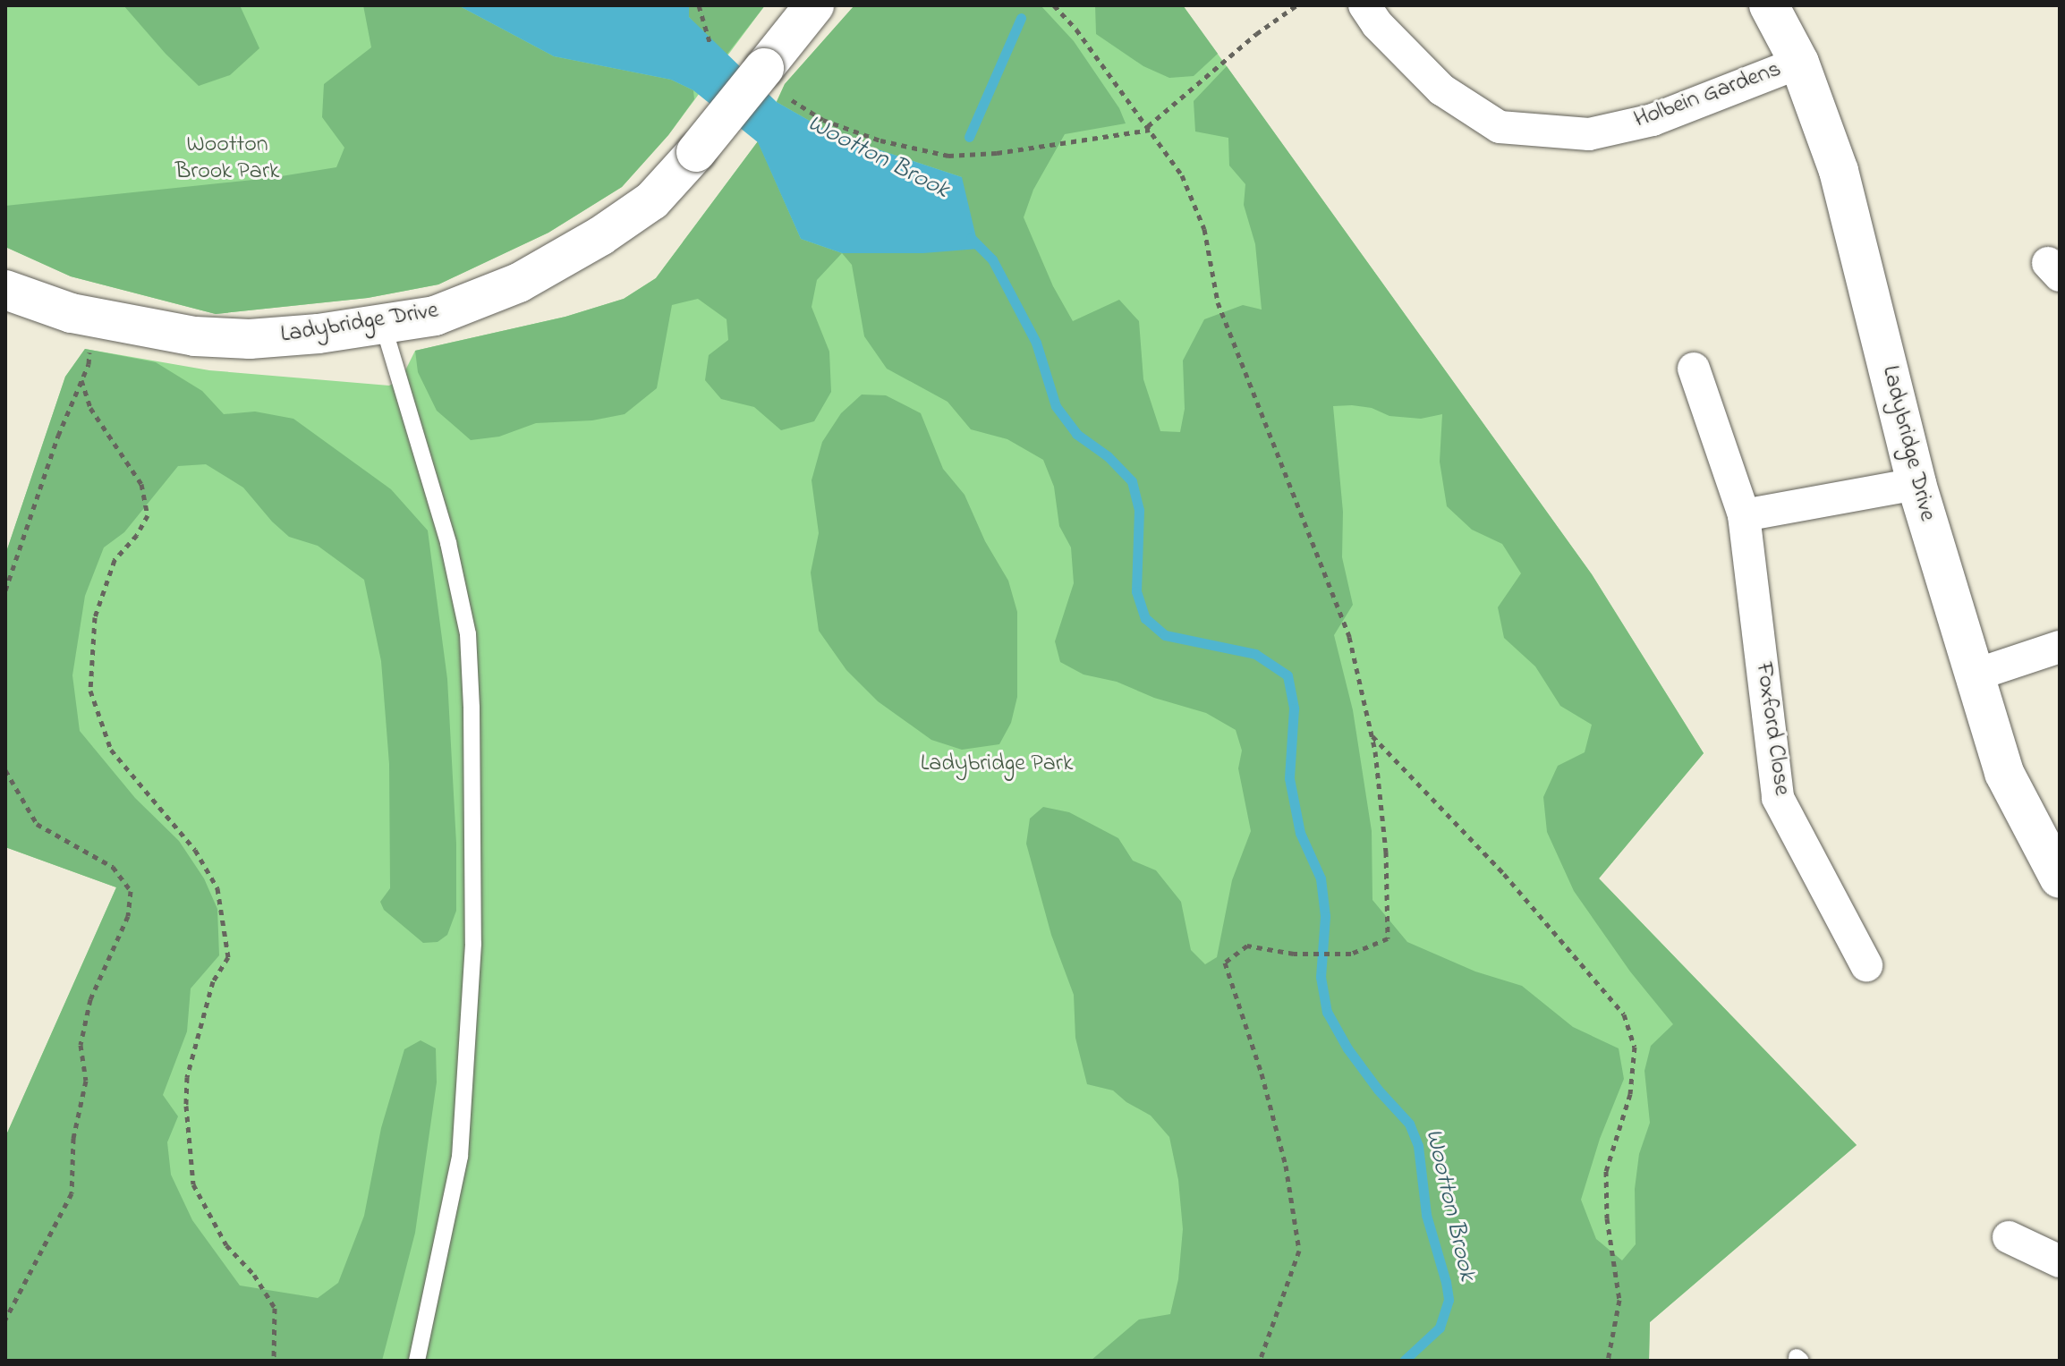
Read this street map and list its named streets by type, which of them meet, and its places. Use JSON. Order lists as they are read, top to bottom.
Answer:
{
  "streets": {
    "street": ["Holbein Gardens", "Ladybridge Drive", "Foxford Close"]
  },
  "crossings": [
    ["Holbein Gardens", "Ladybridge Drive"]
  ],
  "water": ["Wootton Brook"],
  "parks": ["Wootton Brook Park", "Ladybridge Park"]
}
